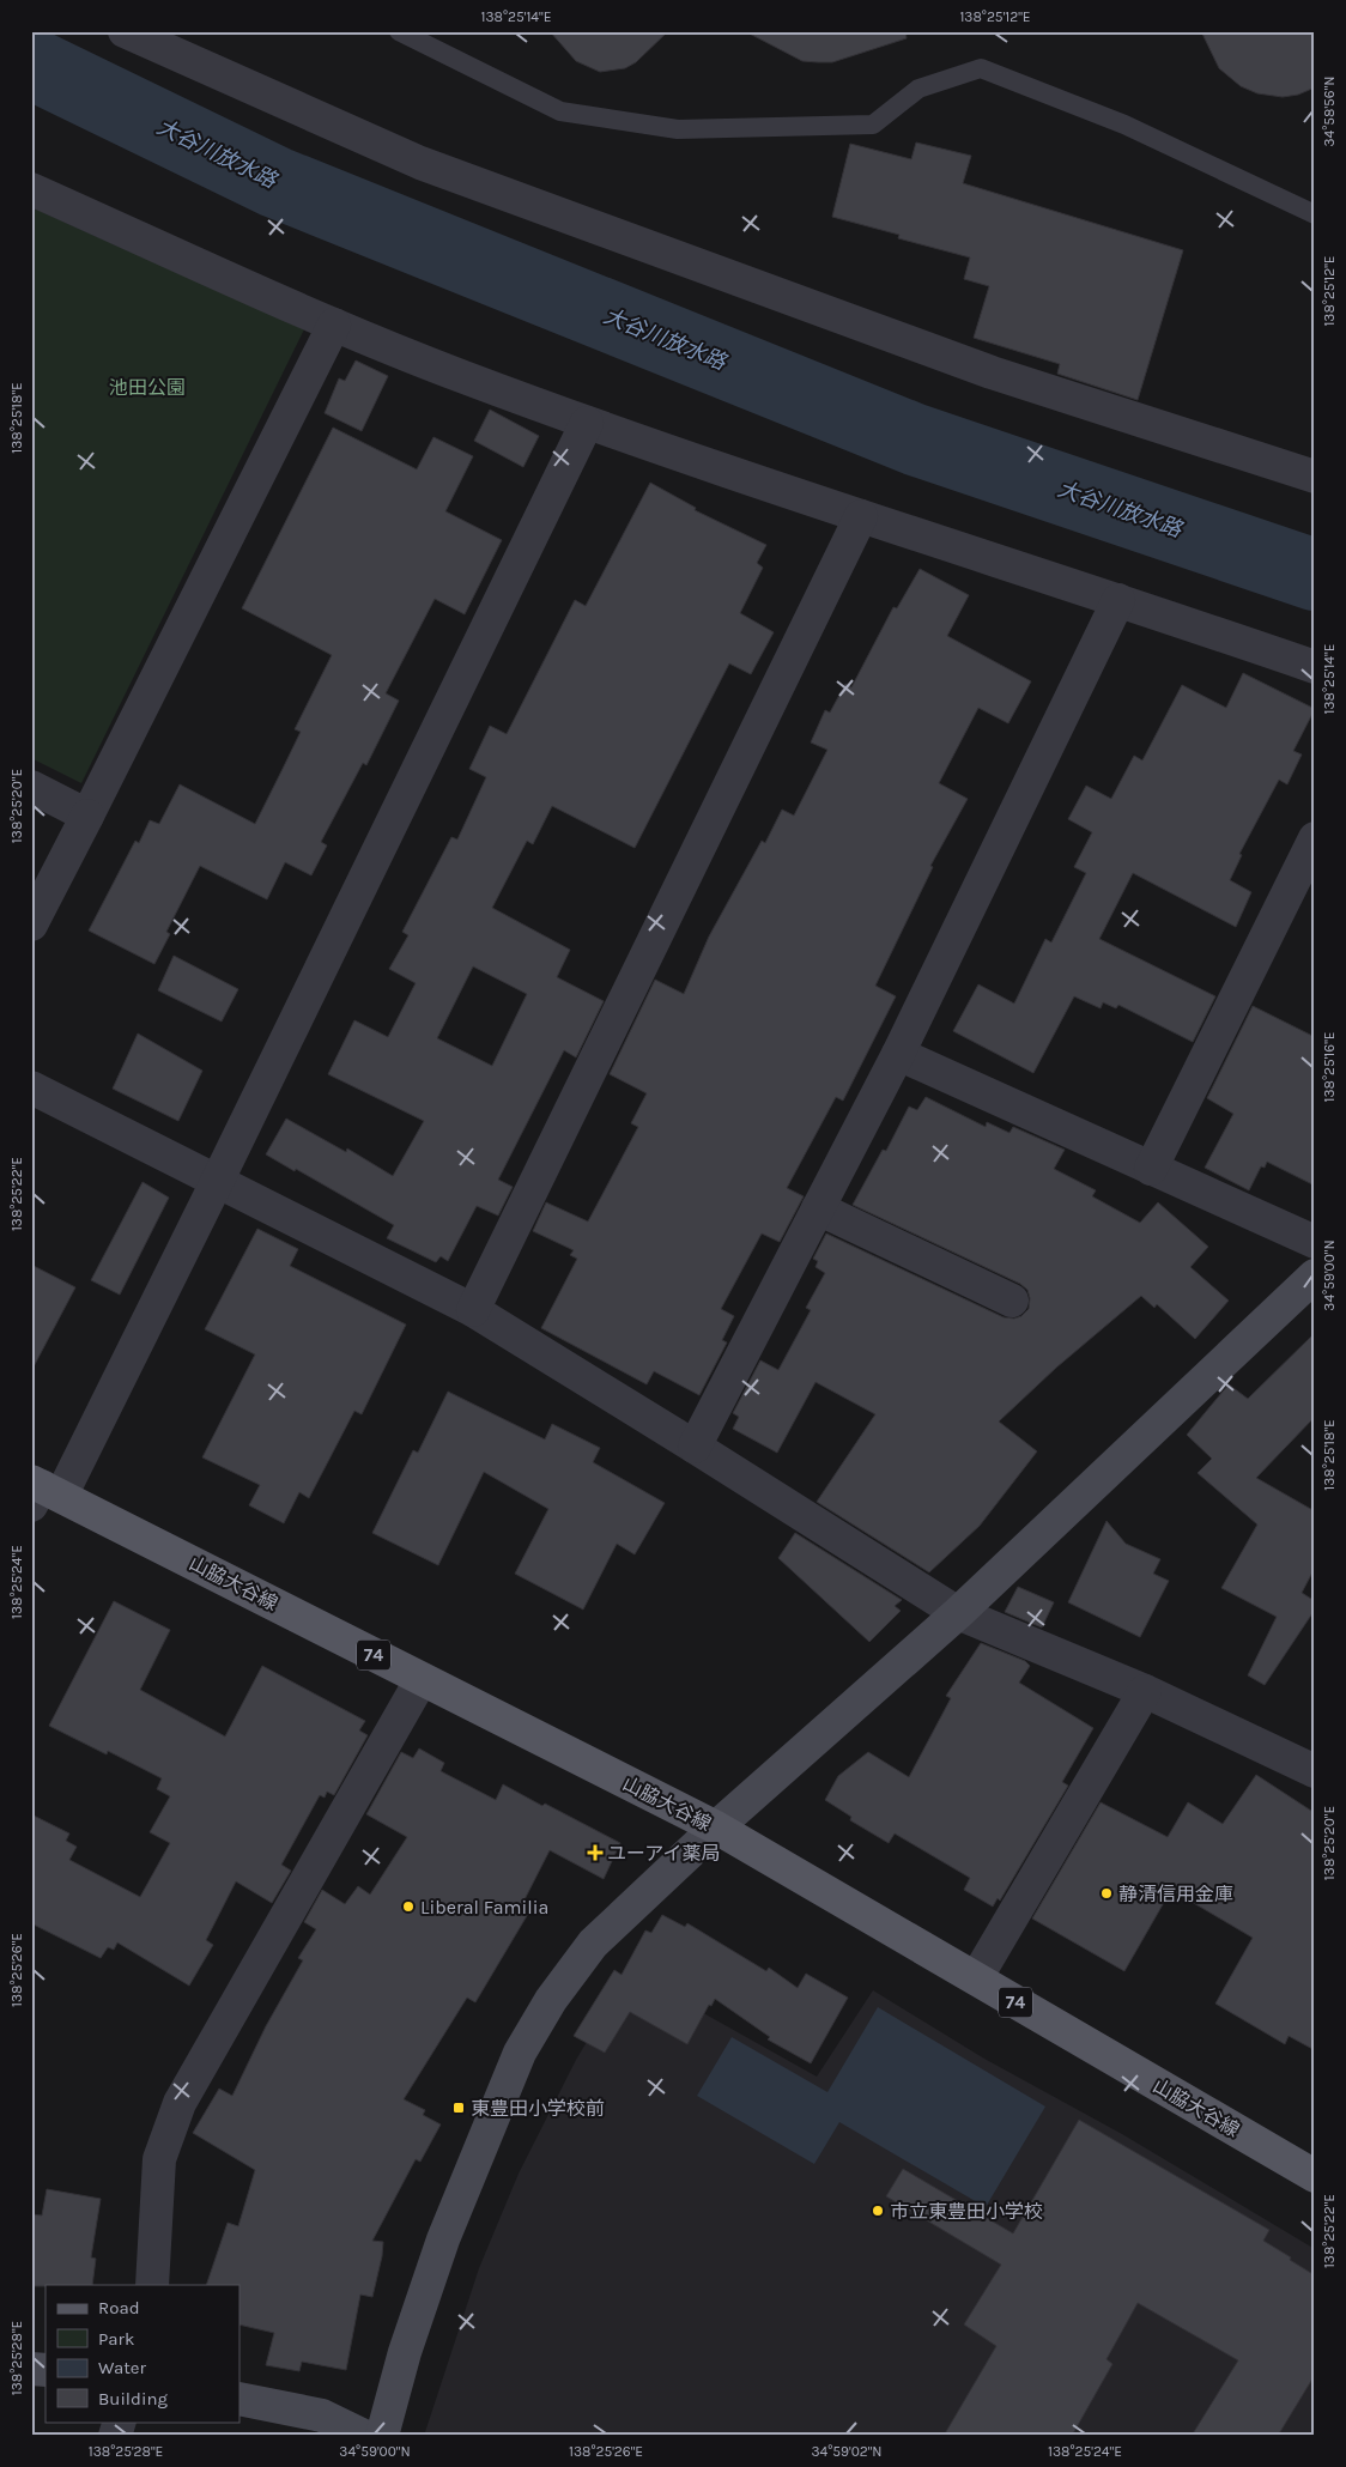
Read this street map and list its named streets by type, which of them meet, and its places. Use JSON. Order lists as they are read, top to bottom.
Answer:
{
  "streets": {
    "main road": ["山脇大谷線", "74"]
  },
  "water": ["大谷川放水路"],
  "parks": ["池田公園"],
  "places": {
    "health": ["ユーアイ薬局"],
    "other": ["静清信用金庫", "Liberal Familia", "市立東豊田小学校"],
    "transit": ["東豊田小学校前"]
  },
  "legend": [
    "Road",
    "Park",
    "Water",
    "Building"
  ],
  "coordinates": [
    "138°25'14\"E",
    "138°25'12\"E",
    "34°58'56\"N",
    "138°25'18\"E",
    "138°25'20\"E",
    "138°25'16\"E",
    "138°25'22\"E",
    "34°59'00\"N",
    "138°25'24\"E",
    "138°25'26\"E",
    "138°25'28\"E",
    "34°59'02\"N"
  ]
}
